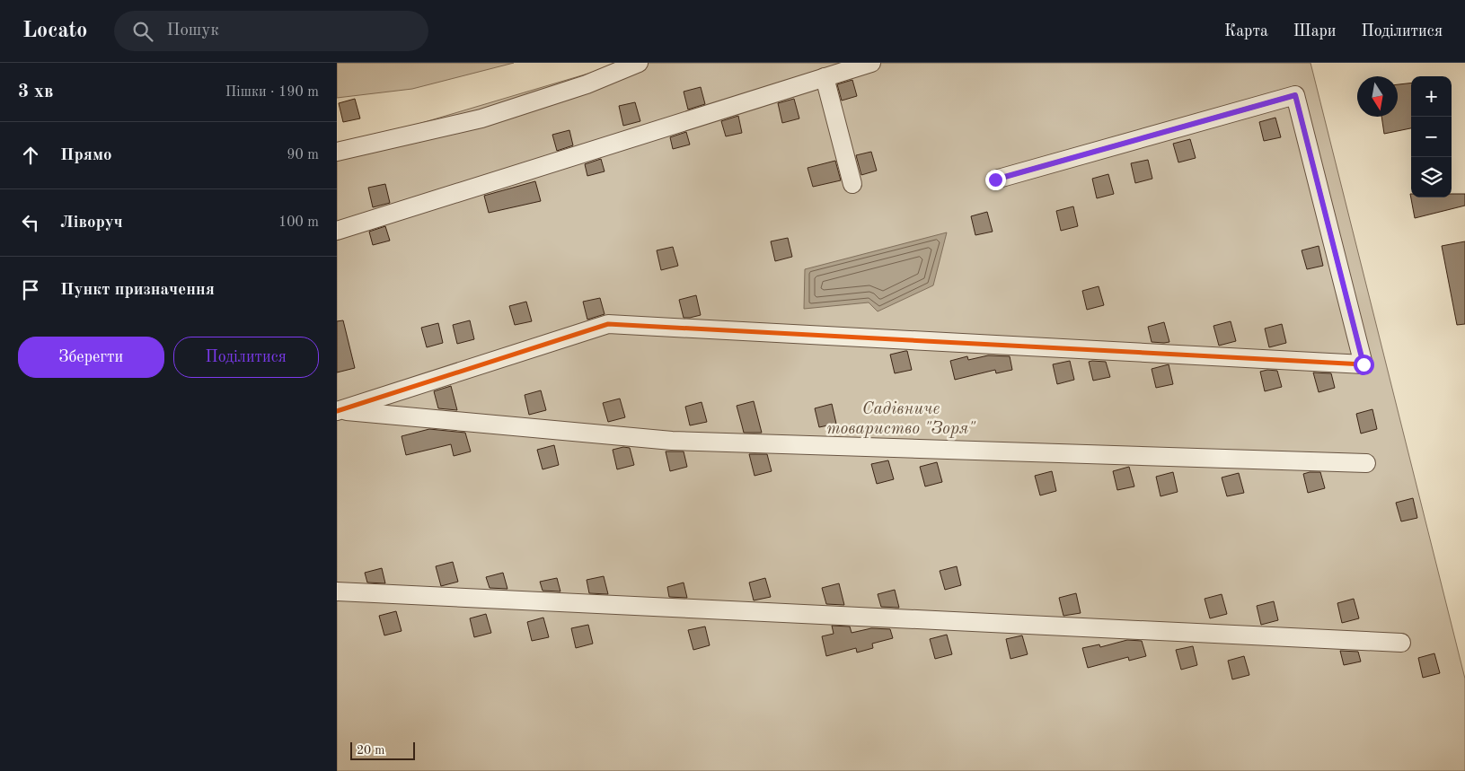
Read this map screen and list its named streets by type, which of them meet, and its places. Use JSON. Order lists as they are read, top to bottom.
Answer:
{
  "parks": ["Садівниче товариство \"Зоря\""],
  "scale_bar": "20 m",
  "north": "bottom",
  "page": {
    "header": "Locato",
    "search": "Пошук",
    "nav": ["Карта", "Шари", "Поділитися"],
    "heading": ["3 хв", "Пішки · 190 m"],
    "map_buttons": ["+", "−"],
    "list": [
      ["Прямо", "90 m"],
      ["Ліворуч", "100 m"],
      "Пункт призначення"
    ],
    "buttons": ["Зберегти", "Поділитися"],
    "scale": "20 m"
  }
}
